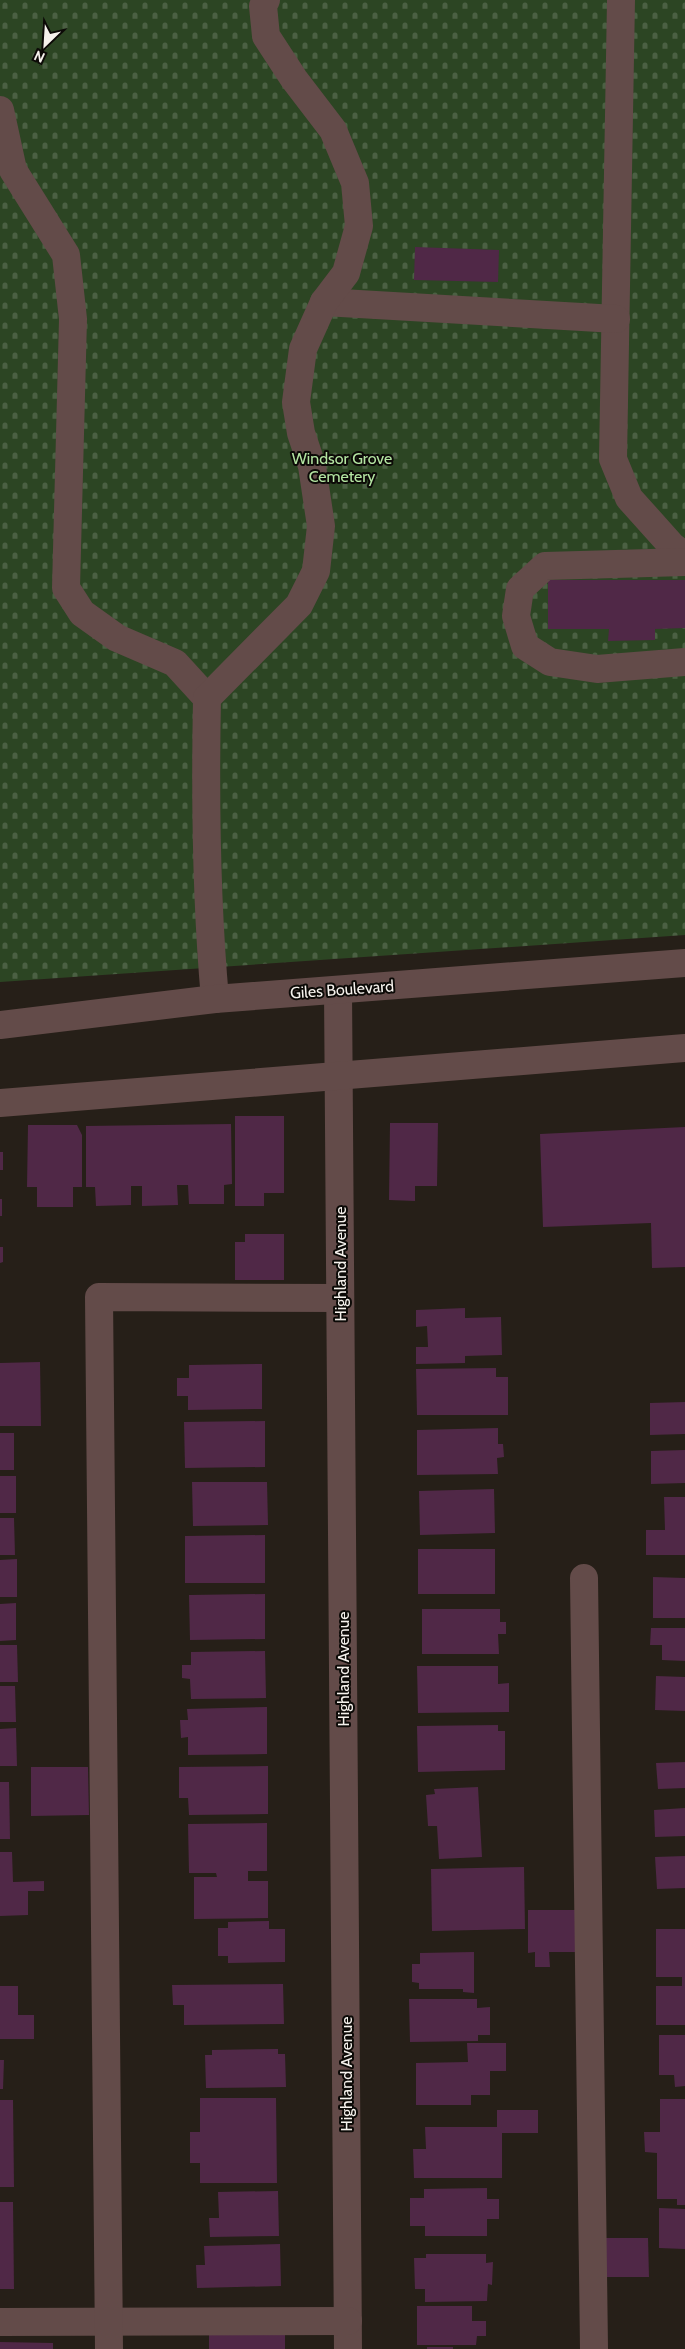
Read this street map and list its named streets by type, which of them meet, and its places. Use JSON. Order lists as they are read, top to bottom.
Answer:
{
  "streets": {
    "street": ["Giles Boulevard", "Highland Avenue"]
  },
  "crossings": [
    ["Giles Boulevard", "Highland Avenue"]
  ],
  "parks": ["Windsor Grove Cemetery"],
  "north": "bottom left"
}
